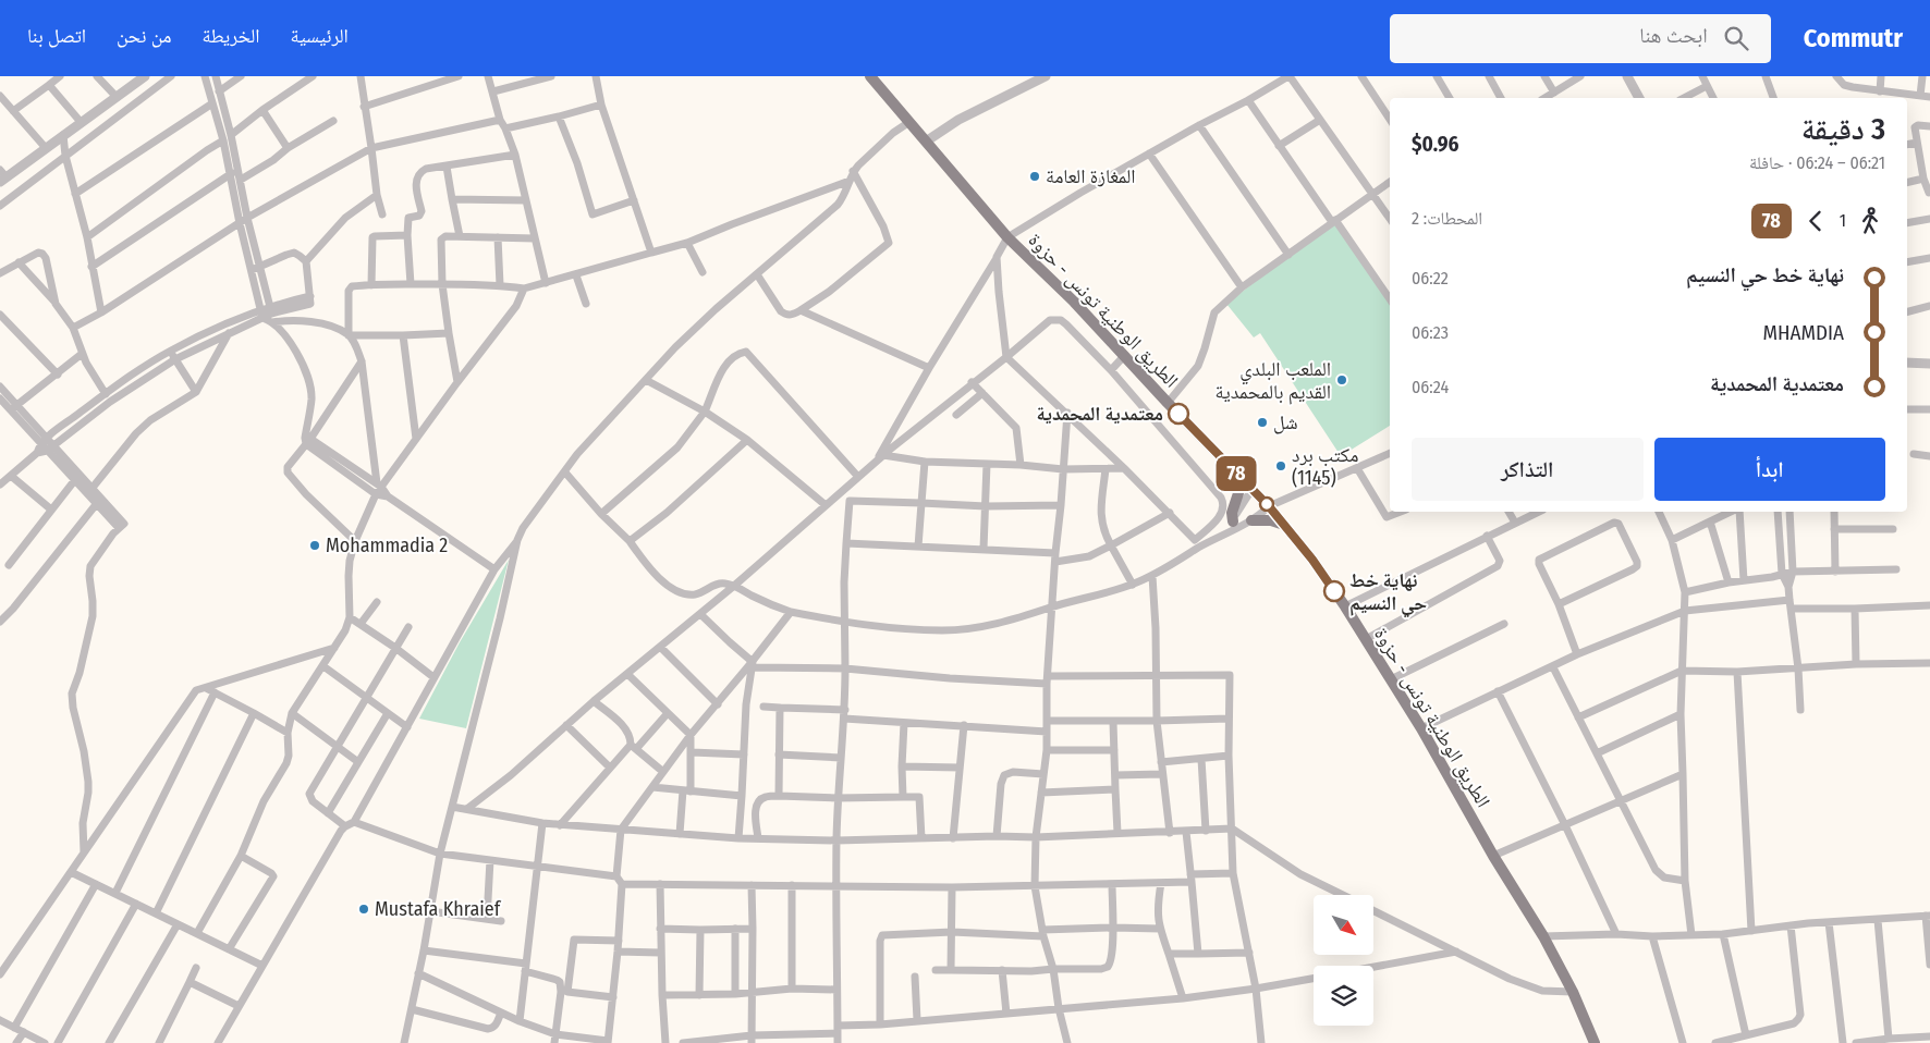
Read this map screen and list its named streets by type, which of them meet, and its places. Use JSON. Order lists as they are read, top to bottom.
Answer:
{
  "streets": {
    "main road": ["الطريق الوطنية تونس - حزوة"]
  },
  "places": [
    "المغازة العامة",
    "الملعب البلدي القديم بالمحمدية",
    "معتمدية المحمدية",
    "شل",
    "مكتب برد (1145)",
    "Mohammadia 2",
    "نهاية خط حي النسيم",
    "Mustafa Khraief"
  ],
  "lines": ["bus line 78"],
  "north": "bottom right",
  "page": {
    "header": "Commutr",
    "search": "ابحث هنا",
    "nav": [
      "الرئيسية",
      "الخريطة",
      "من نحن",
      "اتصل بنا"
    ],
    "on_map": "78",
    "heading": ["3 دقيقة", "06:21 – 06:24 · حافلة", "$0.96"],
    "legs": ["1", "78", "المحطات: 2"],
    "list": [
      {
        "name": "نهاية خط حي النسيم",
        "value": "06:22"
      },
      {
        "name": "MHAMDIA",
        "value": "06:23"
      },
      {
        "name": "معتمدية المحمدية",
        "value": "06:24"
      }
    ],
    "buttons": ["ابدأ", "التذاكر"]
  }
}
